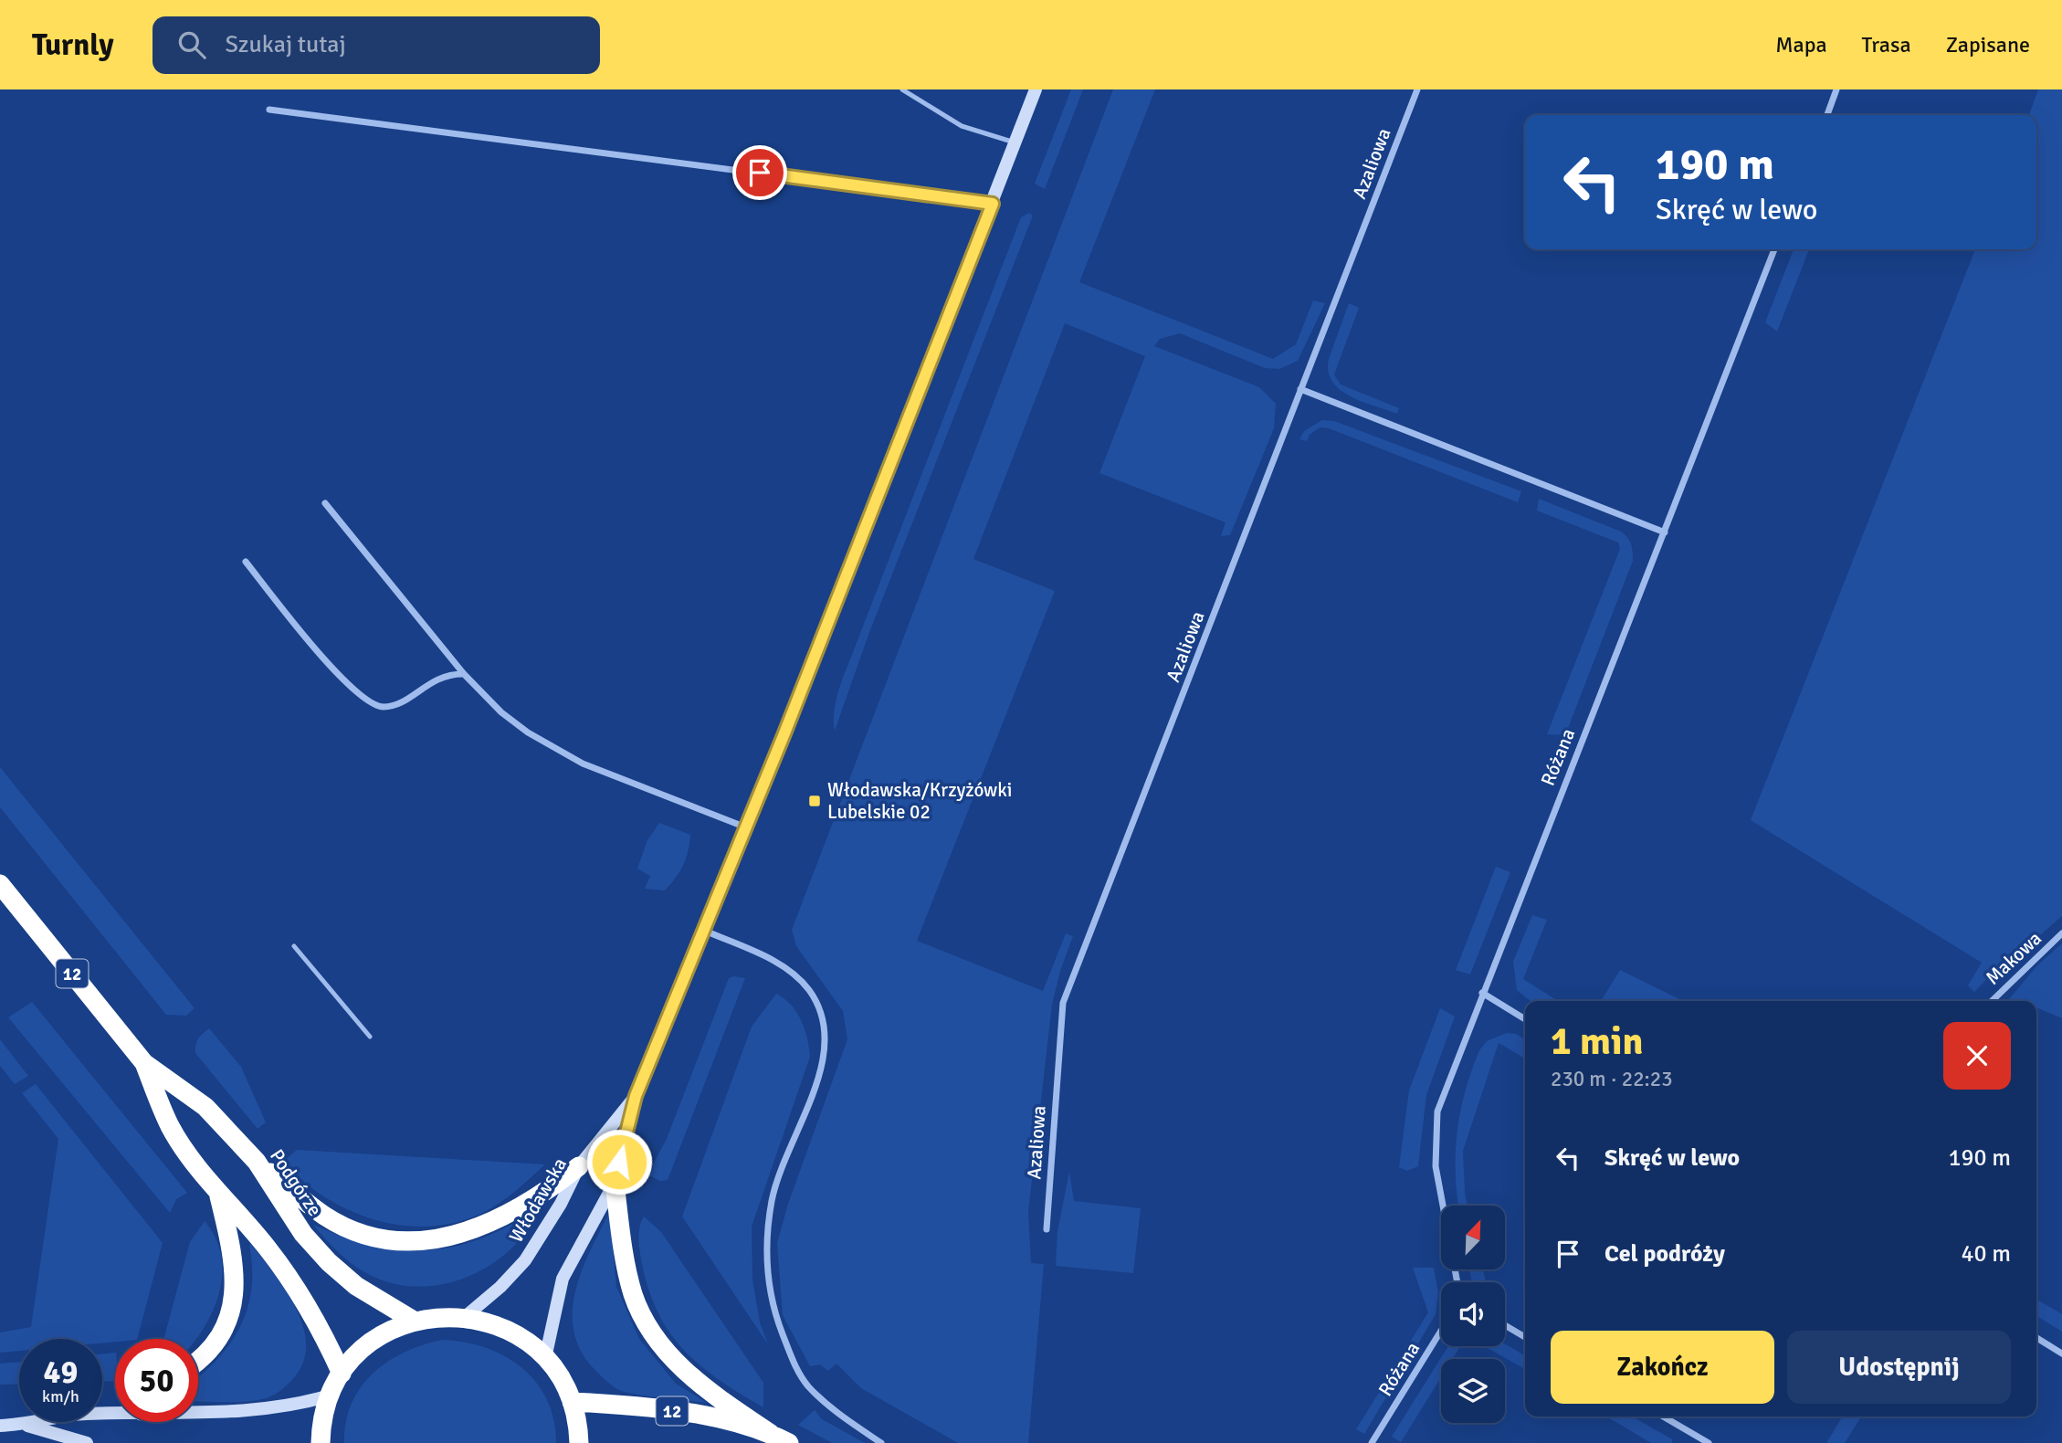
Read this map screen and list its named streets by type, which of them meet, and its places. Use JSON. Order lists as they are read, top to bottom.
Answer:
{
  "streets": {
    "highway": ["12", "Podgórze"],
    "main road": ["Włodawska"],
    "street": ["Azaliowa", "Różana", "Makowa"]
  },
  "places": {
    "transit": ["Włodawska/Krzyżówki Lubelskie 02"]
  },
  "north": "top right",
  "page": {
    "header": "Turnly",
    "search": "Szukaj tutaj",
    "nav": ["Mapa", "Trasa", "Zapisane"],
    "turn": ["190 m", "Skręć w lewo"],
    "heading": ["1 min", "230 m · 22:23"],
    "list": [
      {
        "name": "Skręć w lewo",
        "value": "190 m"
      },
      {
        "name": "Cel podróży",
        "value": "40 m"
      }
    ],
    "buttons": ["Zakończ", "Udostępnij"],
    "speed": "49 km/h",
    "limit": "50"
  }
}
